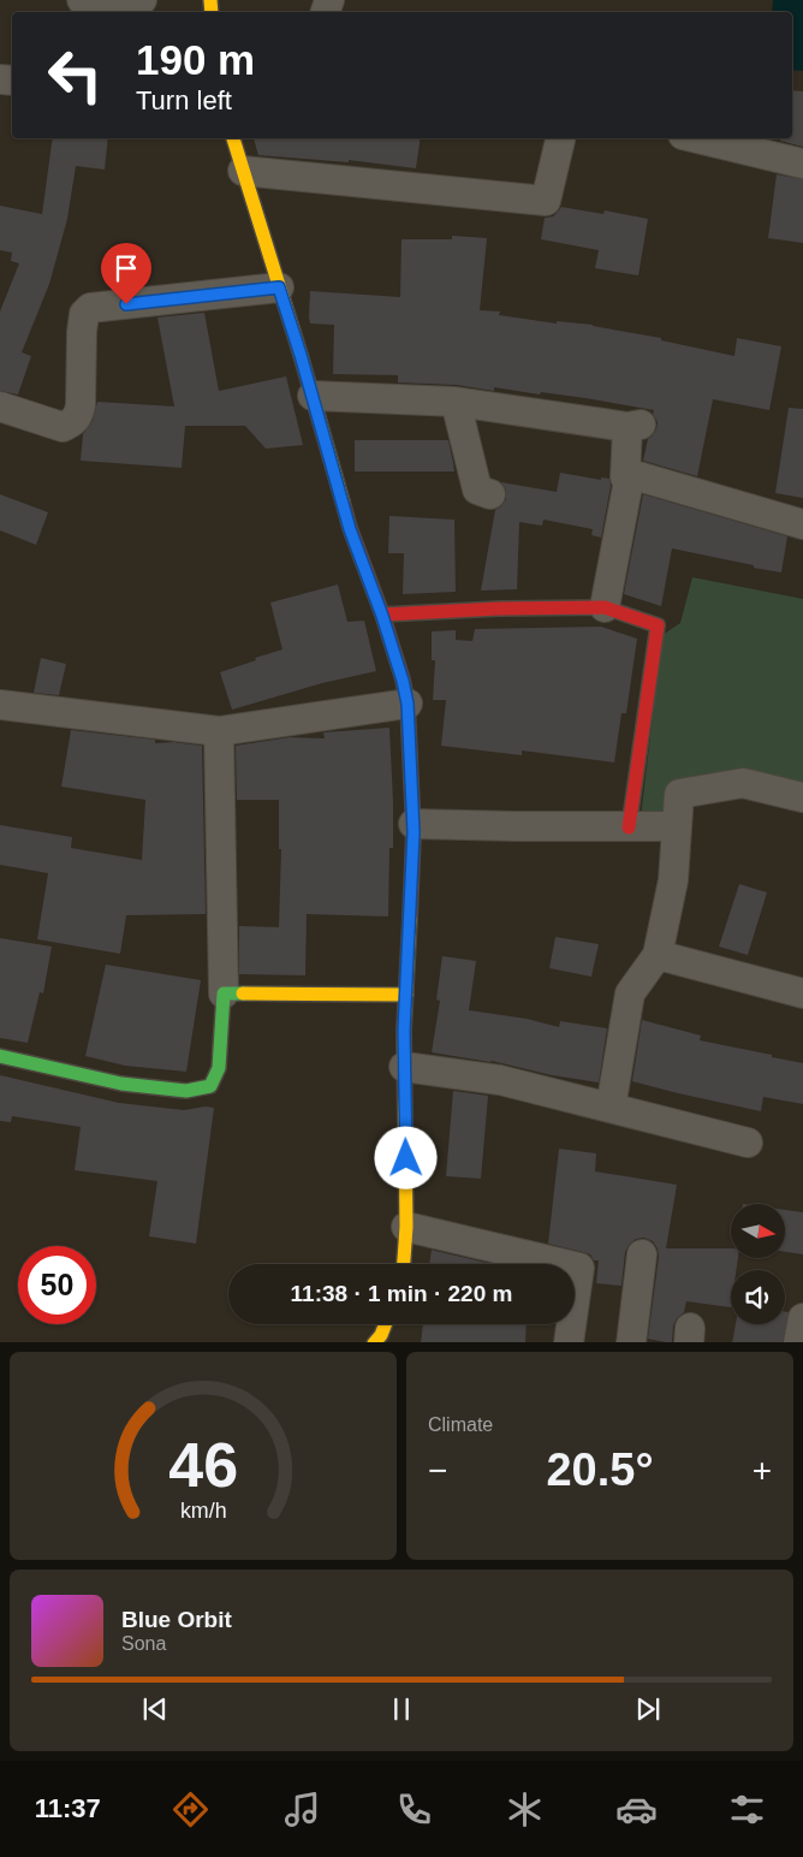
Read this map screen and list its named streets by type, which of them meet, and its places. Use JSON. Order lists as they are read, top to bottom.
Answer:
{
  "north": "right",
  "page": {
    "turn": ["190 m", "Turn left"],
    "limit": "50",
    "trip": "11:38 · 1 min · 220 m",
    "tile": "Climate",
    "heat": ["−", "20.5°", "+"],
    "song": ["Blue Orbit", "Sona"],
    "tabs": "11:37",
    "gauge": ["46", "km/h"]
  }
}
